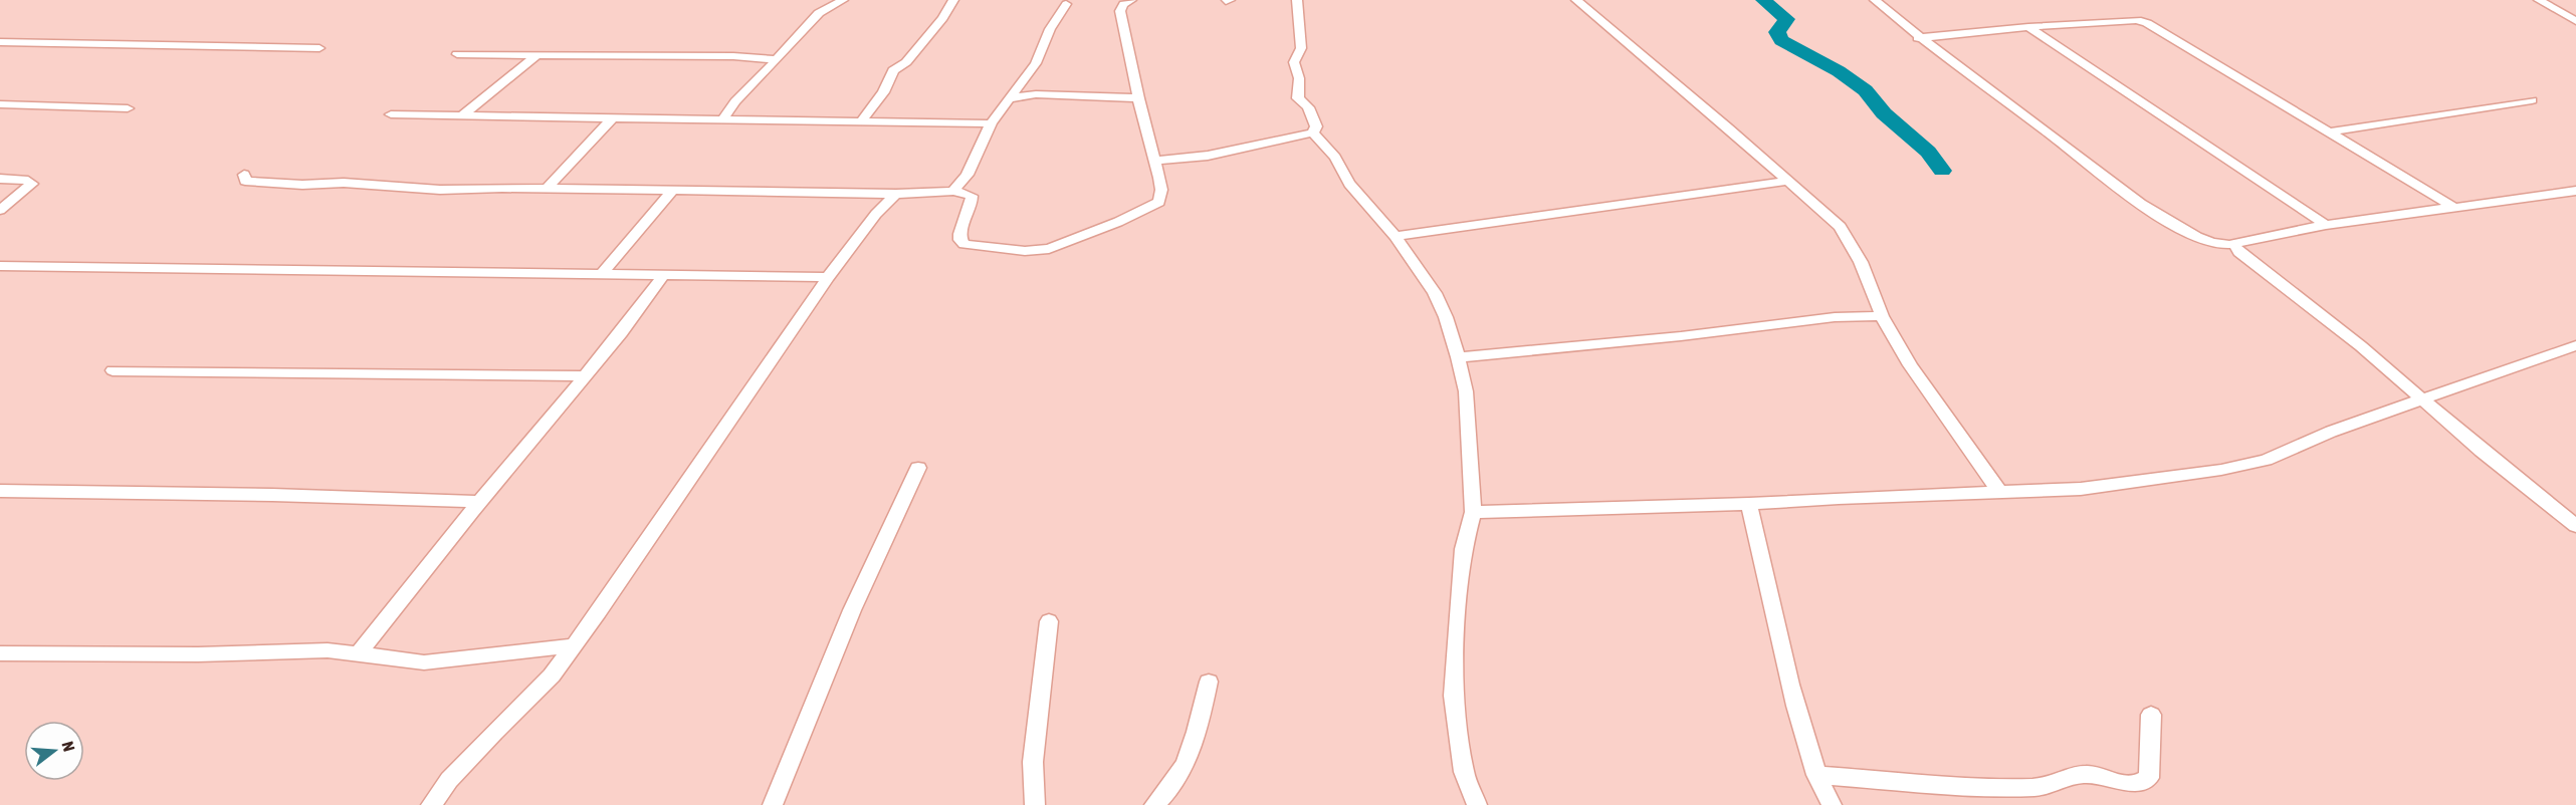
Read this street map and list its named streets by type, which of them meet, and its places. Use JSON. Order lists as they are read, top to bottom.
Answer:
{
  "north": "right"
}
